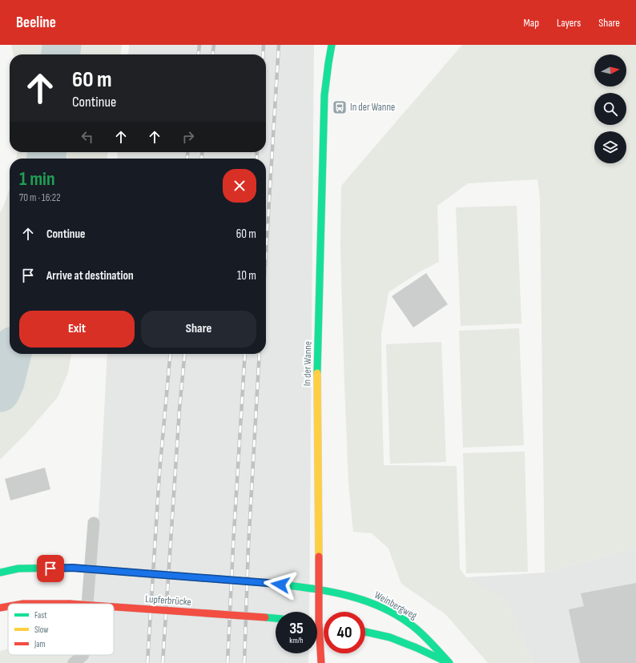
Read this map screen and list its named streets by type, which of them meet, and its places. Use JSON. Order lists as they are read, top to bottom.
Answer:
{
  "streets": {
    "street": ["In der Wanne", "Lupferbrücke", "Weinbergweg"]
  },
  "crossings": [
    ["In der Wanne", "Weinbergweg"]
  ],
  "places": {
    "bus stop": ["In der Wanne"]
  },
  "legend": ["Fast", "Slow", "Jam"],
  "north": "right",
  "page": {
    "header": "Beeline",
    "nav": ["Map", "Layers", "Share"],
    "turn": ["60 m", "Continue"],
    "heading": ["1 min", "70 m · 16:22"],
    "list": [
      {
        "name": "Continue",
        "value": "60 m"
      },
      {
        "name": "Arrive at destination",
        "value": "10 m"
      }
    ],
    "buttons": ["Exit", "Share"],
    "speed": "35 km/h",
    "limit": "40"
  }
}
